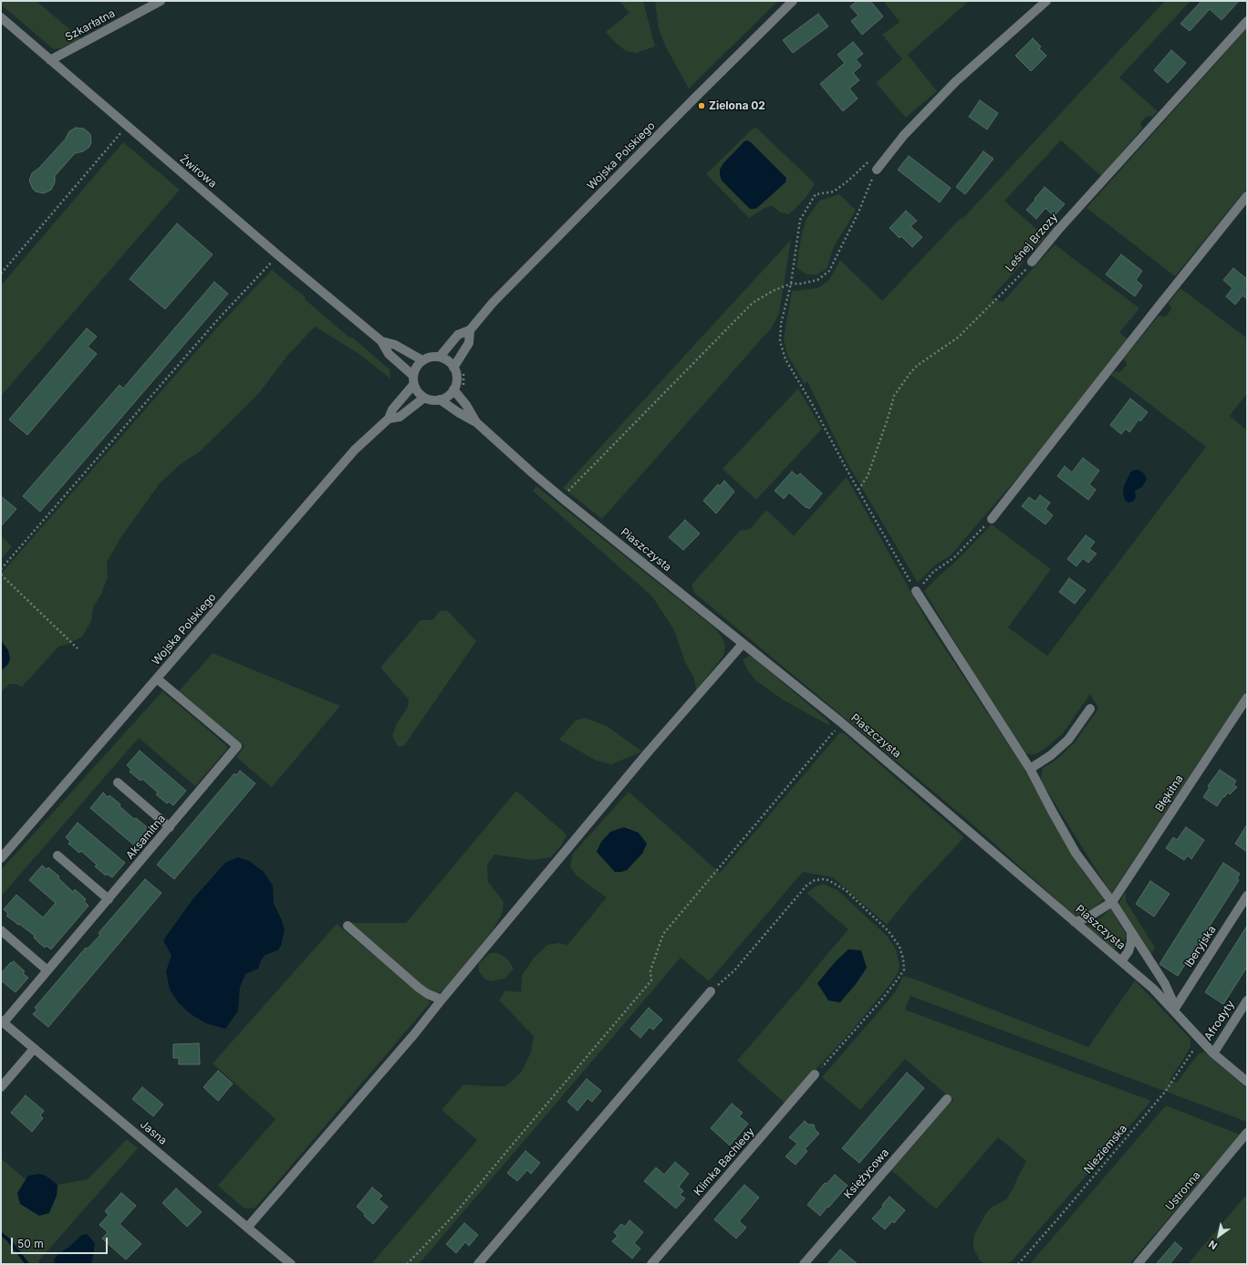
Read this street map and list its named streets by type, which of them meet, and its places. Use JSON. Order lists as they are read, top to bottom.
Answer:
{
  "streets": {
    "street": [
      "Szkarłatna",
      "Wojska Polskiego",
      "Żwirowa",
      "Leśnej Brzozy",
      "Piaszczysta",
      "Błękitna",
      "Aksamitna",
      "Iberyjska",
      "Afrodyty",
      "Jasna",
      "Klimka Bachledy",
      "Księżycowa",
      "Ustronna"
    ],
    "path": ["Nieziemska"]
  },
  "crossings": [
    ["Szkarłatna", "Żwirowa"],
    ["Wojska Polskiego", "Żwirowa"],
    ["Wojska Polskiego", "Piaszczysta"],
    ["Wojska Polskiego", "Aksamitna"],
    ["Żwirowa", "Piaszczysta"],
    ["Piaszczysta", "Iberyjska"],
    ["Piaszczysta", "Afrodyty"],
    ["Piaszczysta", "Nieziemska"],
    ["Aksamitna", "Jasna"]
  ],
  "places": ["Zielona 02"],
  "scale_bar": "50 m",
  "north": "bottom left"
}
